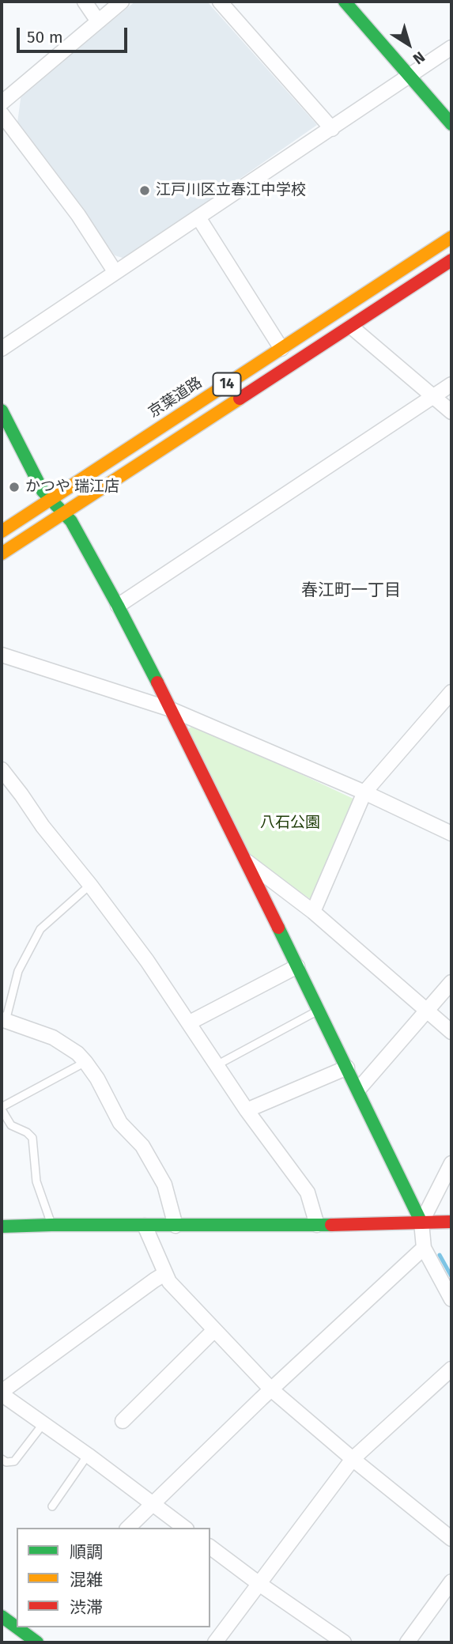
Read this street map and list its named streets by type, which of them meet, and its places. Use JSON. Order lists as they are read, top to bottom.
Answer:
{
  "streets": {
    "main road": ["14", "京葉道路"]
  },
  "districts": ["春江町一丁目"],
  "parks": ["八石公園"],
  "places": ["江戸川区立春江中学校", "かつや 瑞江店"],
  "legend": ["順調", "混雑", "渋滞"],
  "scale_bar": "50 m",
  "north": "bottom right"
}
